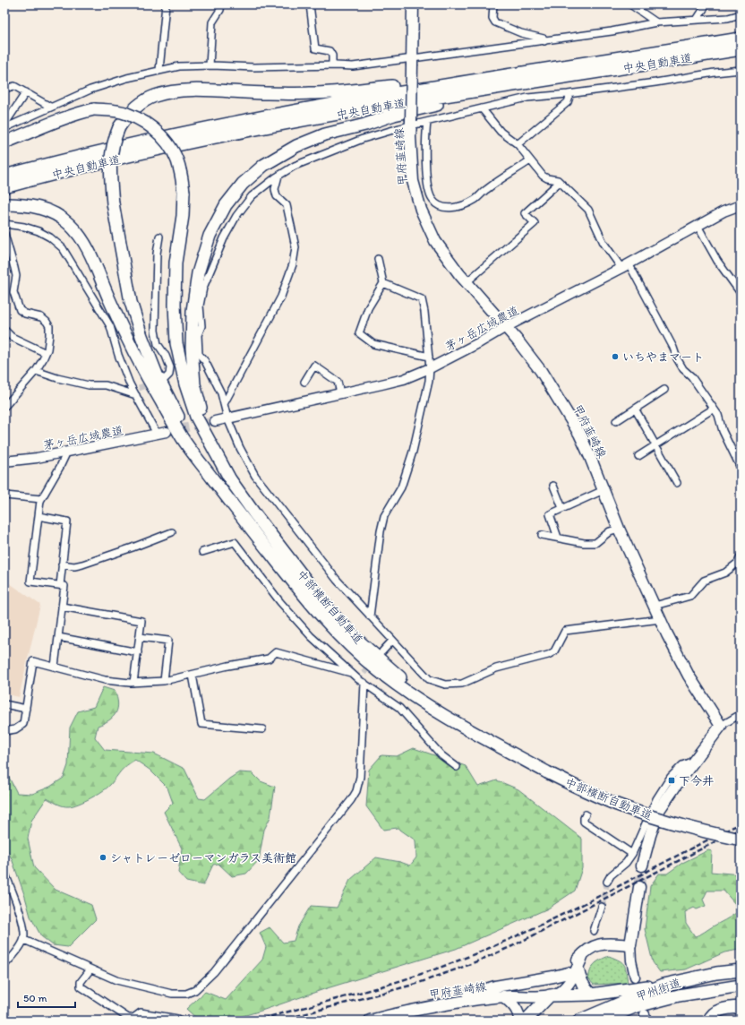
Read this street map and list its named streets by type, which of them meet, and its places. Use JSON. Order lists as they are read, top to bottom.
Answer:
{
  "streets": {
    "highway": ["中央自動車道", "中部横断自動車道", "甲州街道"],
    "main road": ["甲府韮崎線"],
    "street": ["茅ヶ岳広域農道"]
  },
  "crossings": [
    ["甲府韮崎線", "茅ヶ岳広域農道"]
  ],
  "places": {
    "other": ["いちやまマート", "シャトレーゼローマンガラス美術館"],
    "transit": ["下今井"]
  },
  "scale_bar": "50 m"
}
